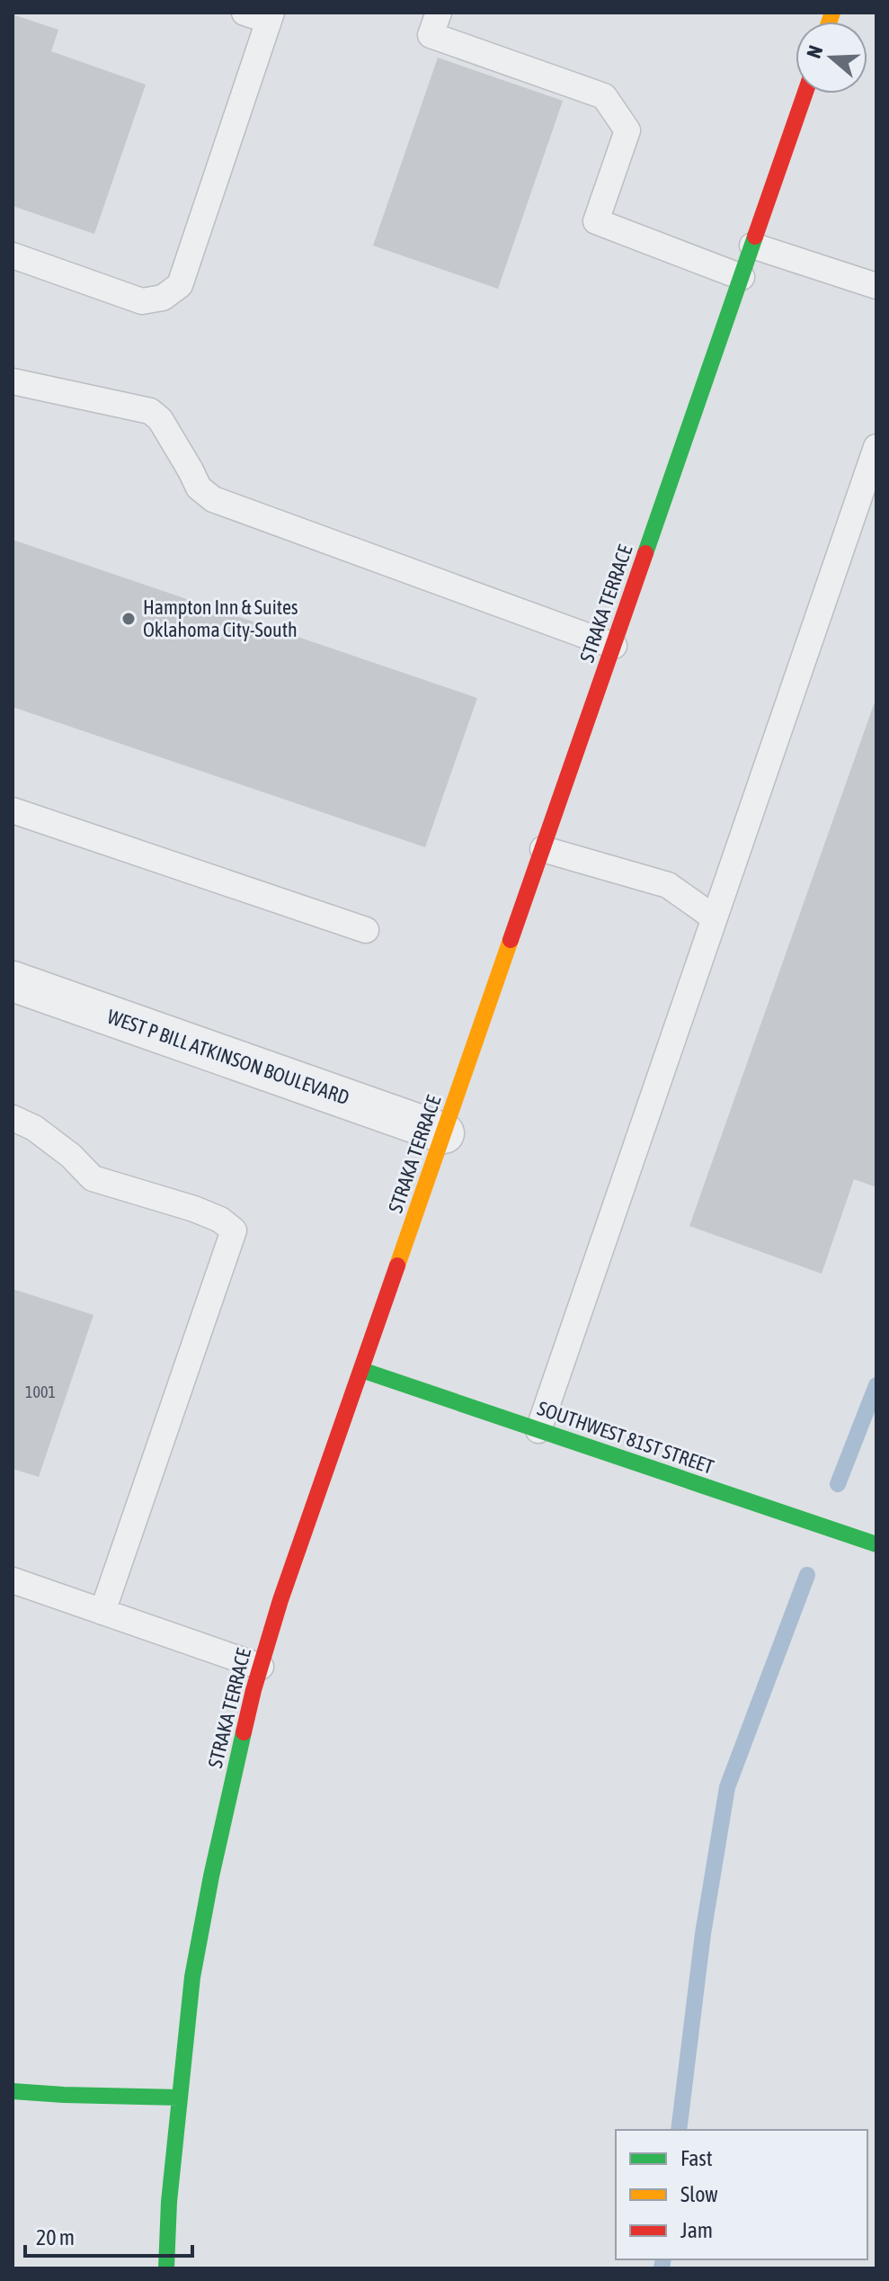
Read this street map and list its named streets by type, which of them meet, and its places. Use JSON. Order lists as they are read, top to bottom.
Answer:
{
  "streets": {
    "street": ["STRAKA TERRACE", "WEST P BILL ATKINSON BOULEVARD", "SOUTHWEST 81ST STREET"]
  },
  "crossings": [
    ["STRAKA TERRACE", "WEST P BILL ATKINSON BOULEVARD"],
    ["STRAKA TERRACE", "SOUTHWEST 81ST STREET"]
  ],
  "places": ["Hampton Inn & Suites Oklahoma City-South"],
  "house_numbers": ["1001"],
  "legend": ["Fast", "Slow", "Jam"],
  "scale_bar": "20 m",
  "north": "left"
}
